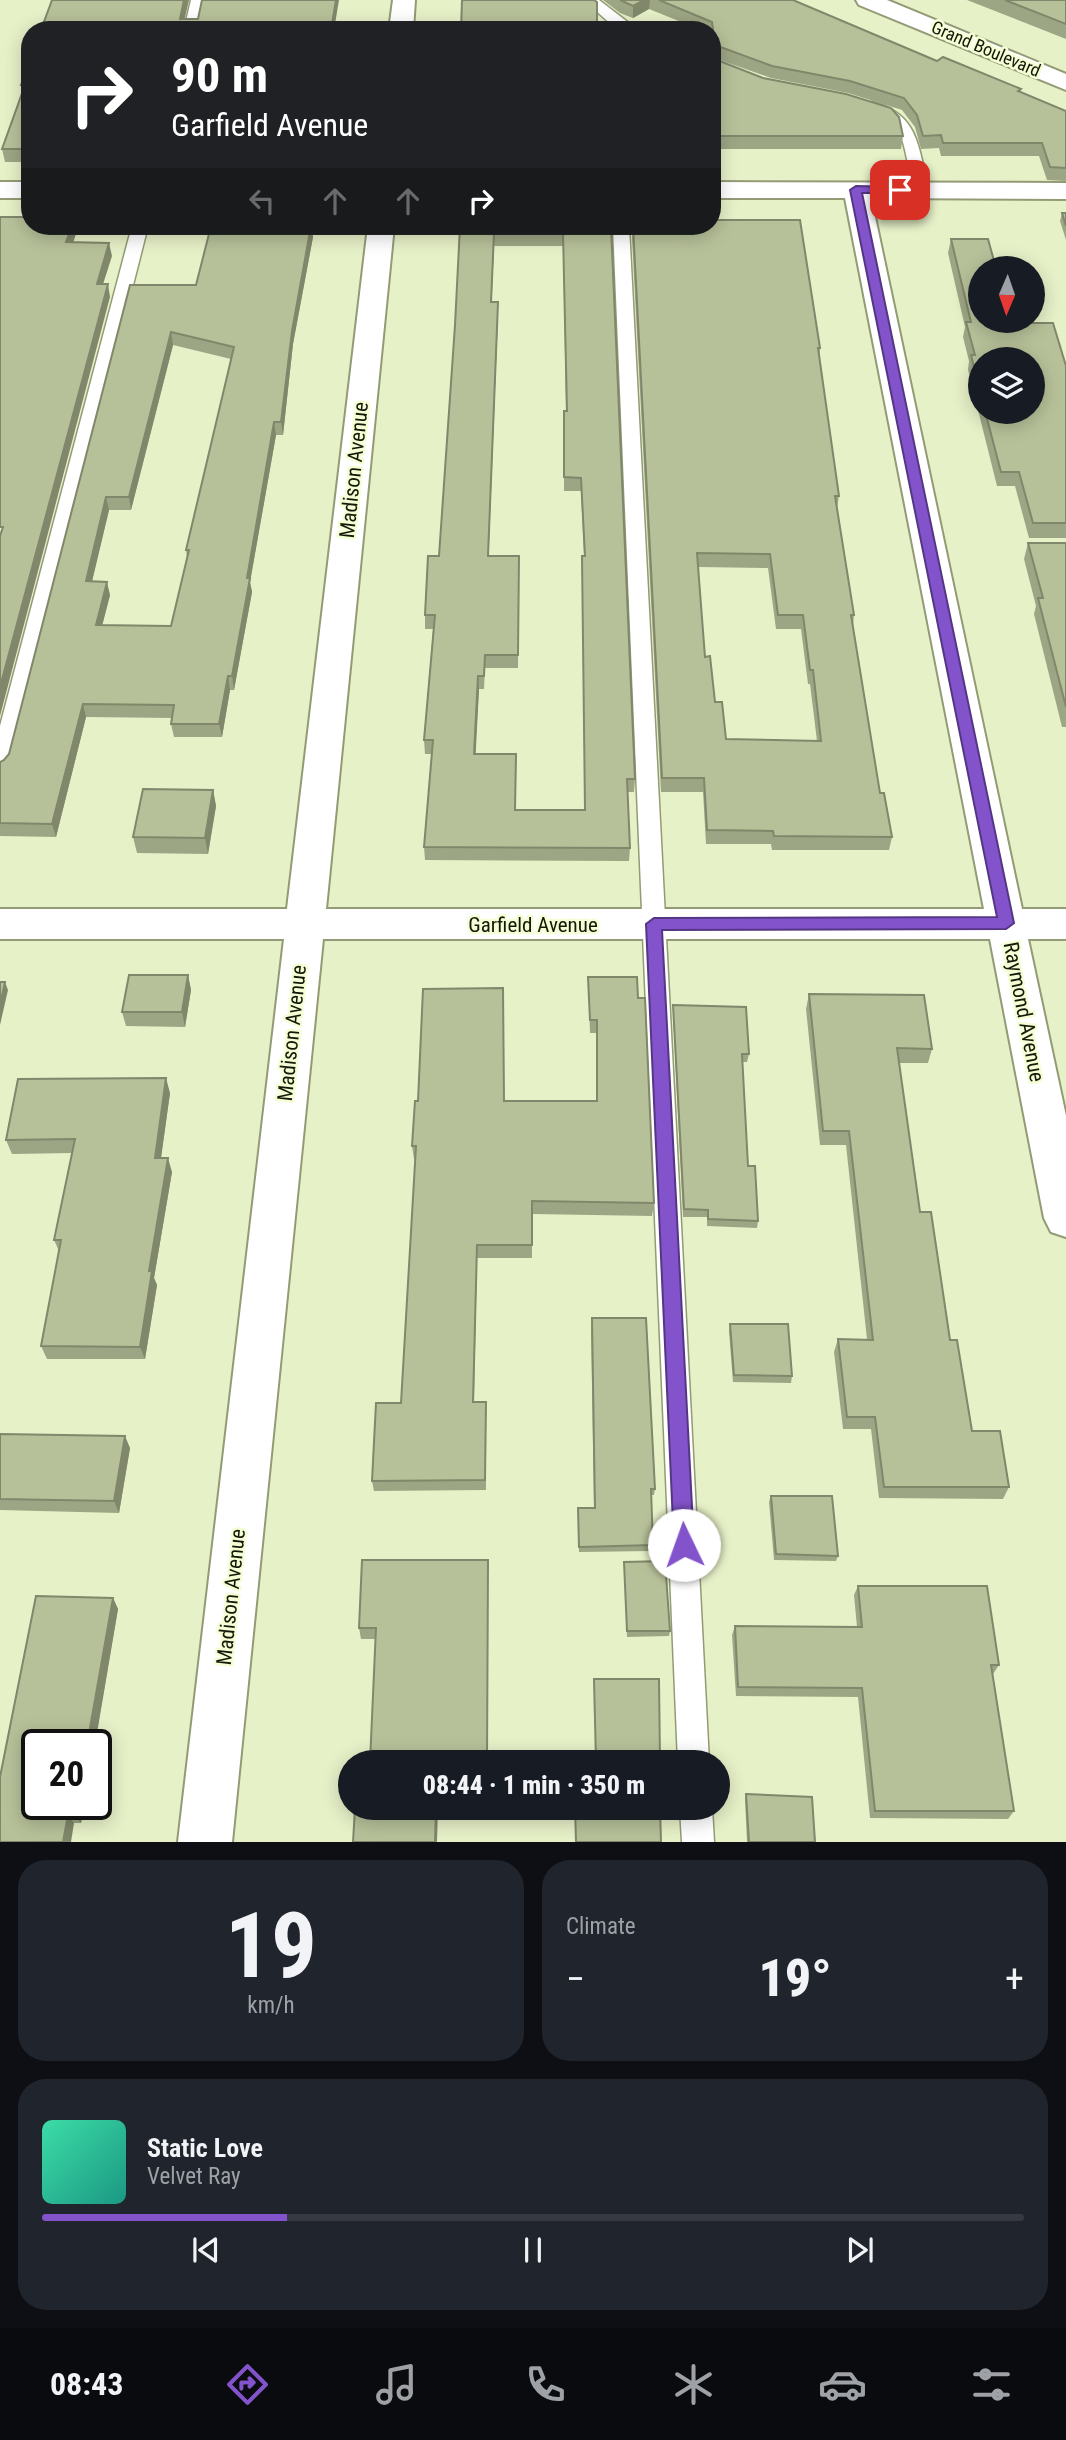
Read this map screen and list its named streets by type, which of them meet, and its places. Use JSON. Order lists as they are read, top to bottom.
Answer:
{
  "streets": {
    "street": [
      "Grand Boulevard",
      "Madison Avenue",
      "Garfield Avenue",
      "Raymond Avenue"
    ]
  },
  "crossings": [
    ["Madison Avenue", "Garfield Avenue"],
    ["Garfield Avenue", "Raymond Avenue"]
  ],
  "north": "bottom",
  "page": {
    "turn": ["90 m", "Garfield Avenue"],
    "limit": "20",
    "trip": "08:44 · 1 min · 350 m",
    "tile": [
      ["19", "km/h"],
      "Climate"
    ],
    "heat": ["−", "19°", "+"],
    "song": ["Static Love", "Velvet Ray"],
    "tabs": "08:43"
  }
}
